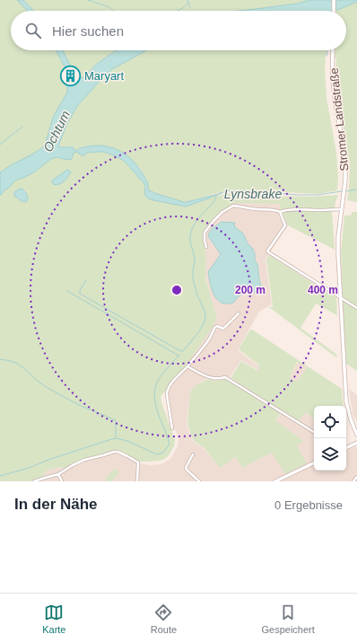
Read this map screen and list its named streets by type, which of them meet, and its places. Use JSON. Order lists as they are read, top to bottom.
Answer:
{
  "streets": {
    "main road": ["Stromer Landstraße"]
  },
  "water": ["Ochtum", "Lynsbrake"],
  "places": {
    "building": ["Maryart"]
  },
  "page": {
    "search": "Hier suchen",
    "heading": ["In der Nähe", "0 Ergebnisse"],
    "nav": ["Karte", "Route", "Gespeichert"]
  },
  "rings": ["200 m", "400 m"]
}
